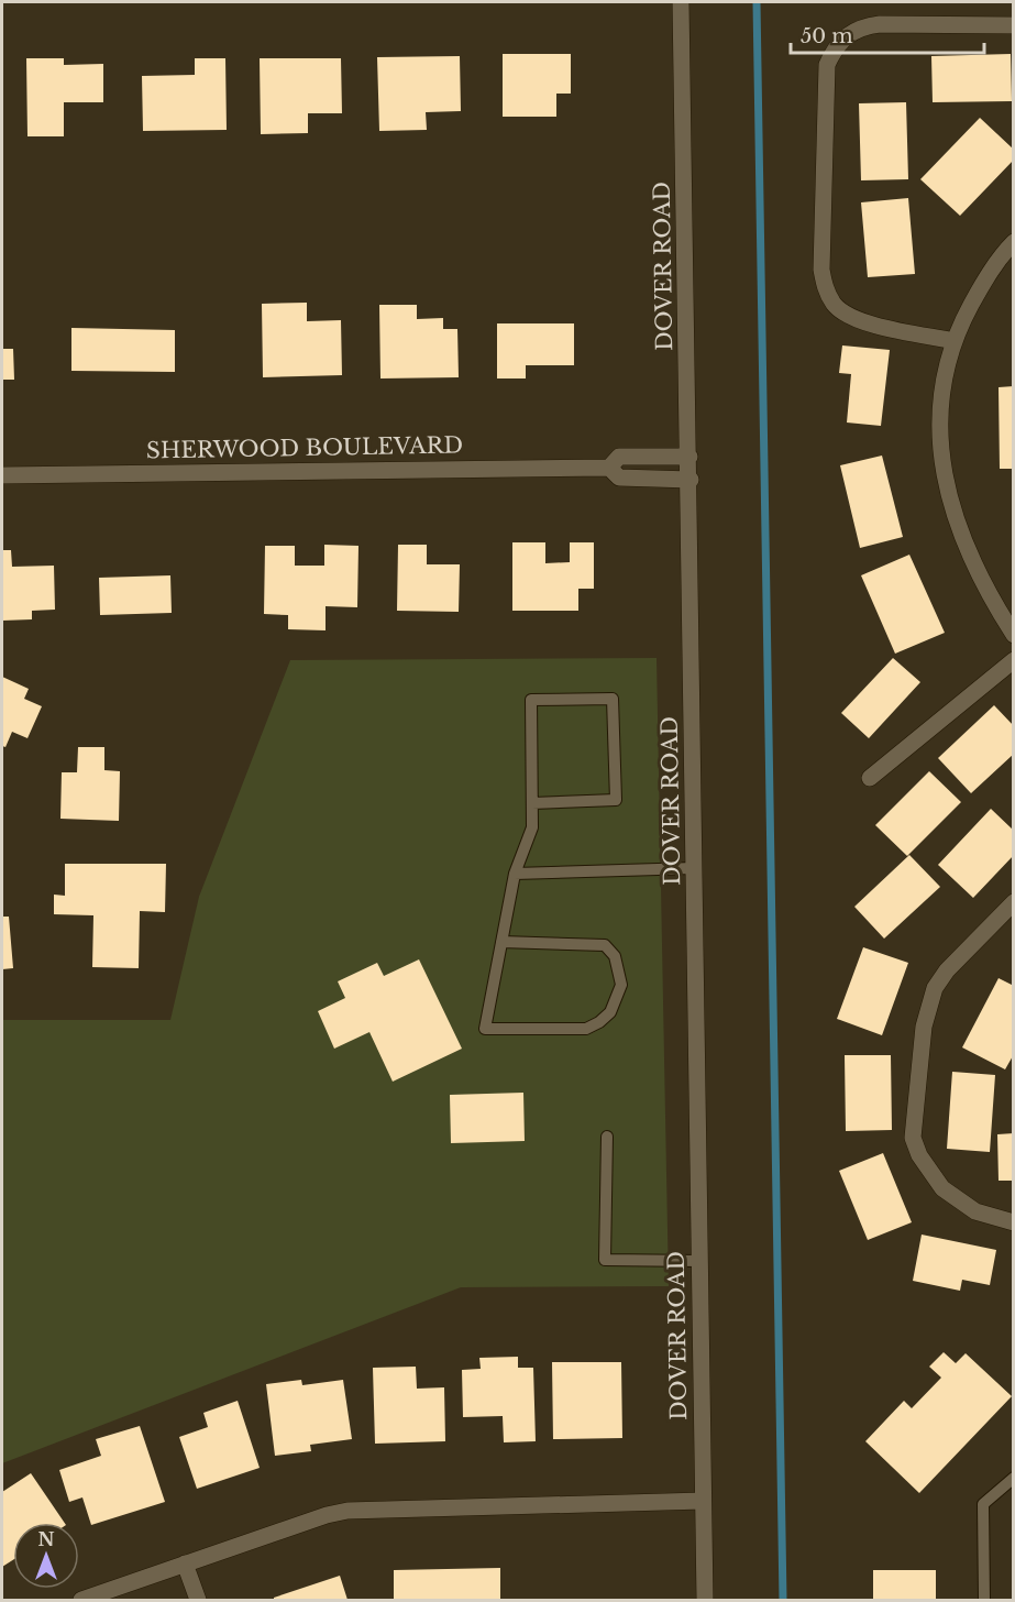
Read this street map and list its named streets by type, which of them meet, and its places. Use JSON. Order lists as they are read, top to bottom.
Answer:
{
  "streets": {
    "street": ["DOVER ROAD", "SHERWOOD BOULEVARD"]
  },
  "crossings": [
    ["DOVER ROAD", "SHERWOOD BOULEVARD"]
  ],
  "scale_bar": "50 m",
  "north": "top"
}
